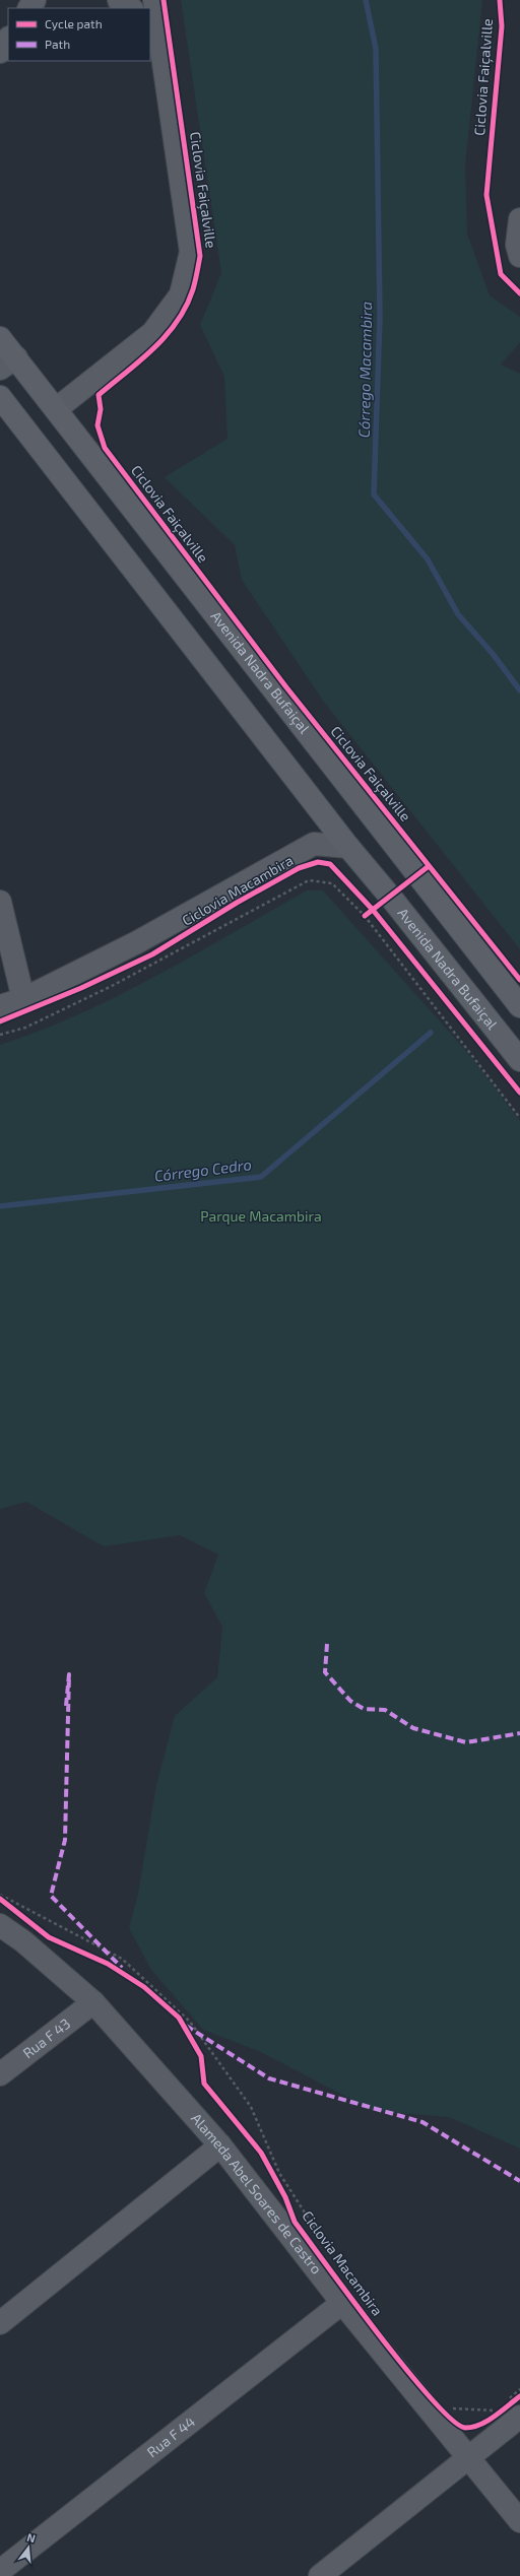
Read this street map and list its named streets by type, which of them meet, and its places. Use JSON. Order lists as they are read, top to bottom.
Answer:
{
  "streets": {
    "main road": ["Avenida Nadra Bufaiçal"],
    "street": ["Rua F 43", "Alameda Abel Soares de Castro", "Rua F 44"],
    "cycle path": ["Ciclovia Faiçalville", "Ciclovia Macambira"]
  },
  "crossings": [
    ["Rua F 43", "Alameda Abel Soares de Castro"],
    ["Alameda Abel Soares de Castro", "Rua F 44"]
  ],
  "water": ["Córrego Macambira", "Córrego Cedro"],
  "parks": ["Parque Macambira"],
  "legend": ["Cycle path", "Path"],
  "north": "top"
}
